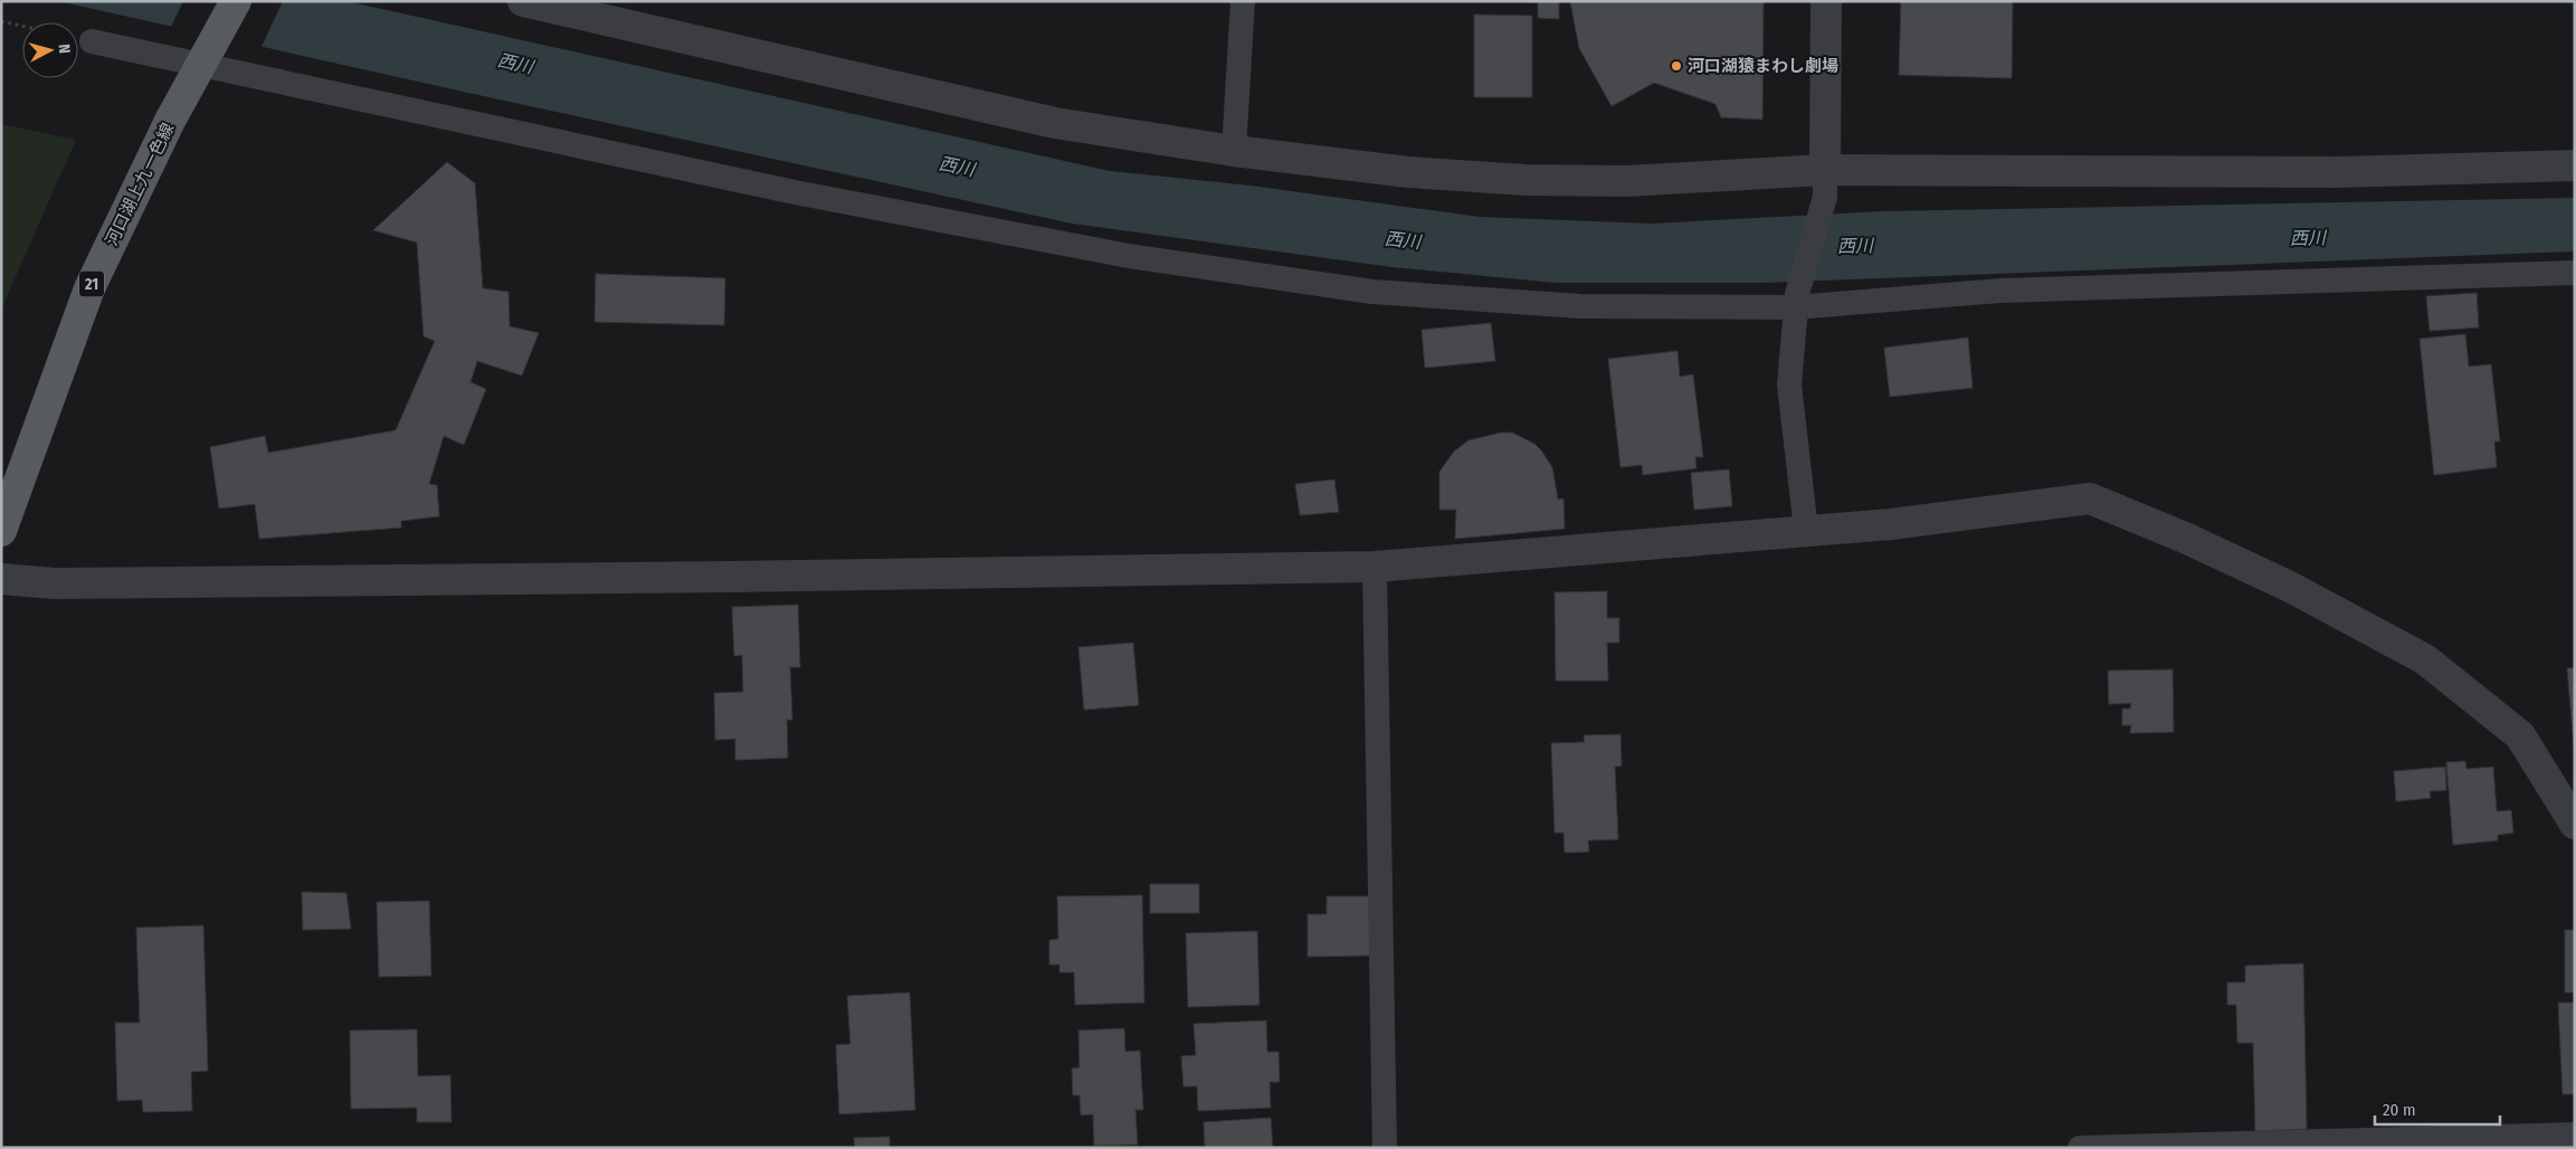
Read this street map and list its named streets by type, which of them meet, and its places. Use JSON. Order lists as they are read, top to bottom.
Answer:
{
  "streets": {
    "main road": ["河口湖上九一色線", "21"]
  },
  "water": ["西川"],
  "places": ["河口湖猿まわし劇場"],
  "scale_bar": "20 m",
  "north": "right"
}
